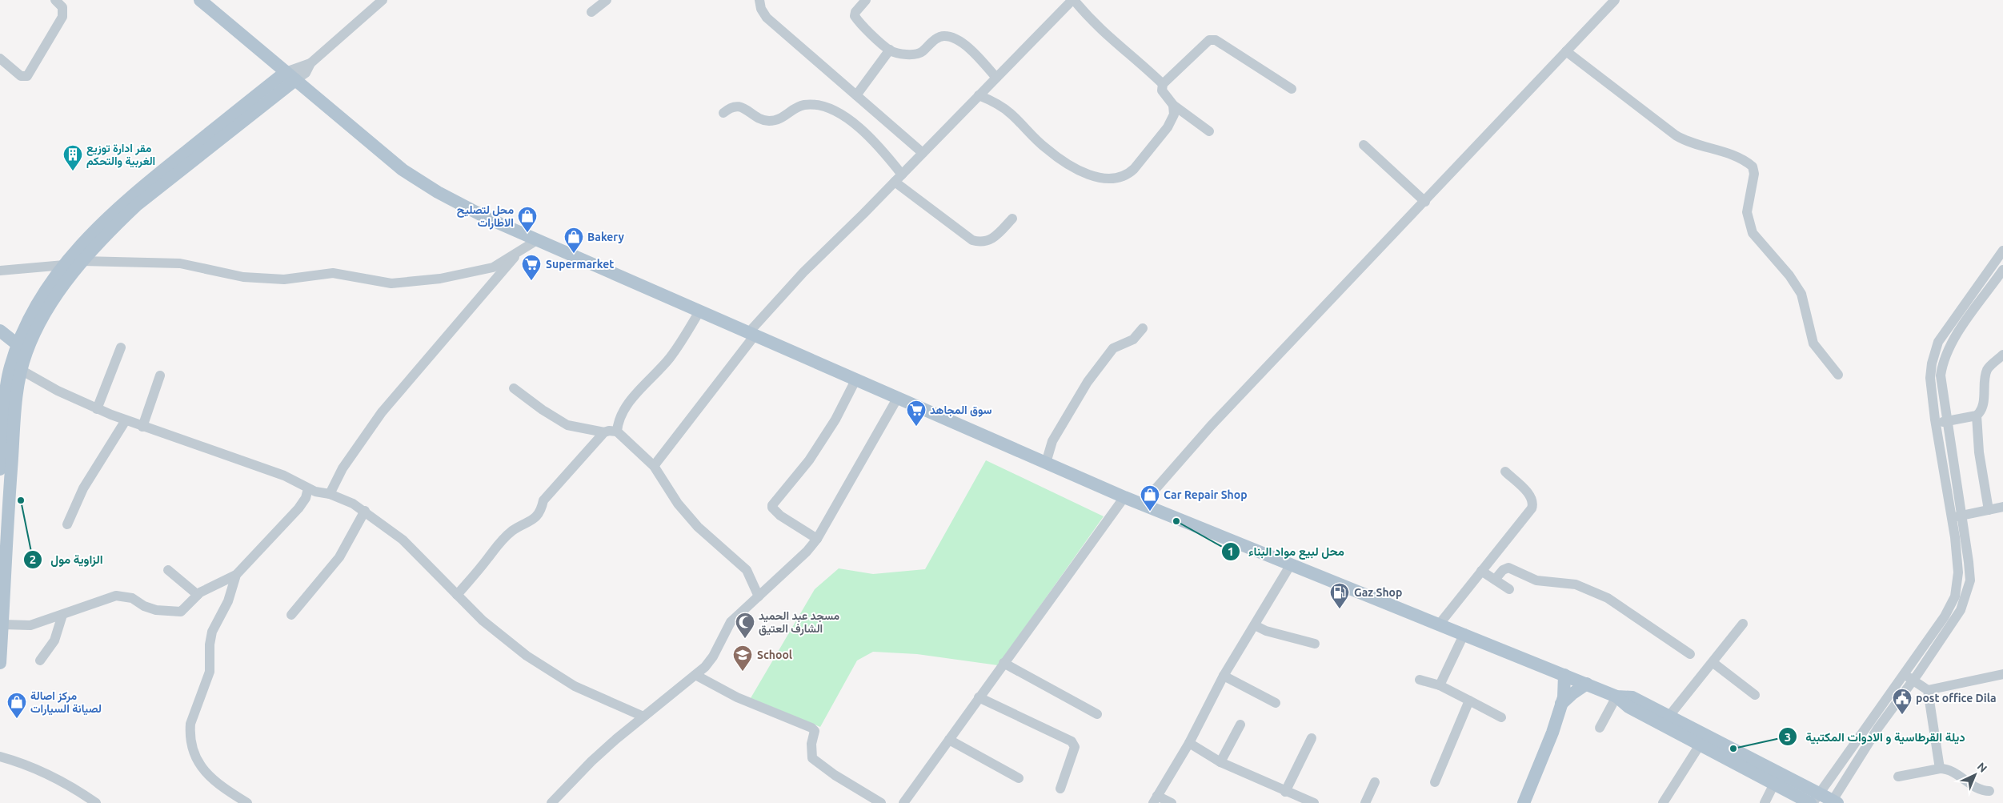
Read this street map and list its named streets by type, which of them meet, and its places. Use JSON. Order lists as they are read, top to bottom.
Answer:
{
  "places": {
    "building": ["مقر ادارة توزيع الغربية والتحكم"],
    "shop": [
      "محل لتصليح الاطارات",
      "Bakery",
      "Car Repair Shop",
      "مركز اصالة لصيانة السيارات"
    ],
    "supermarket": ["Supermarket", "سوق المجاهد"],
    "other": ["الزاوية مول", "محل لبيع مواد البناء", "ديلة القرطاسية و الادوات المكتبية"],
    "fuel station": ["Gaz Shop"],
    "mosque": ["مسجد عبد الحميد الشارف العتيق"],
    "school or university": ["School"],
    "public building": ["post office Dila"]
  },
  "north": "top right"
}
